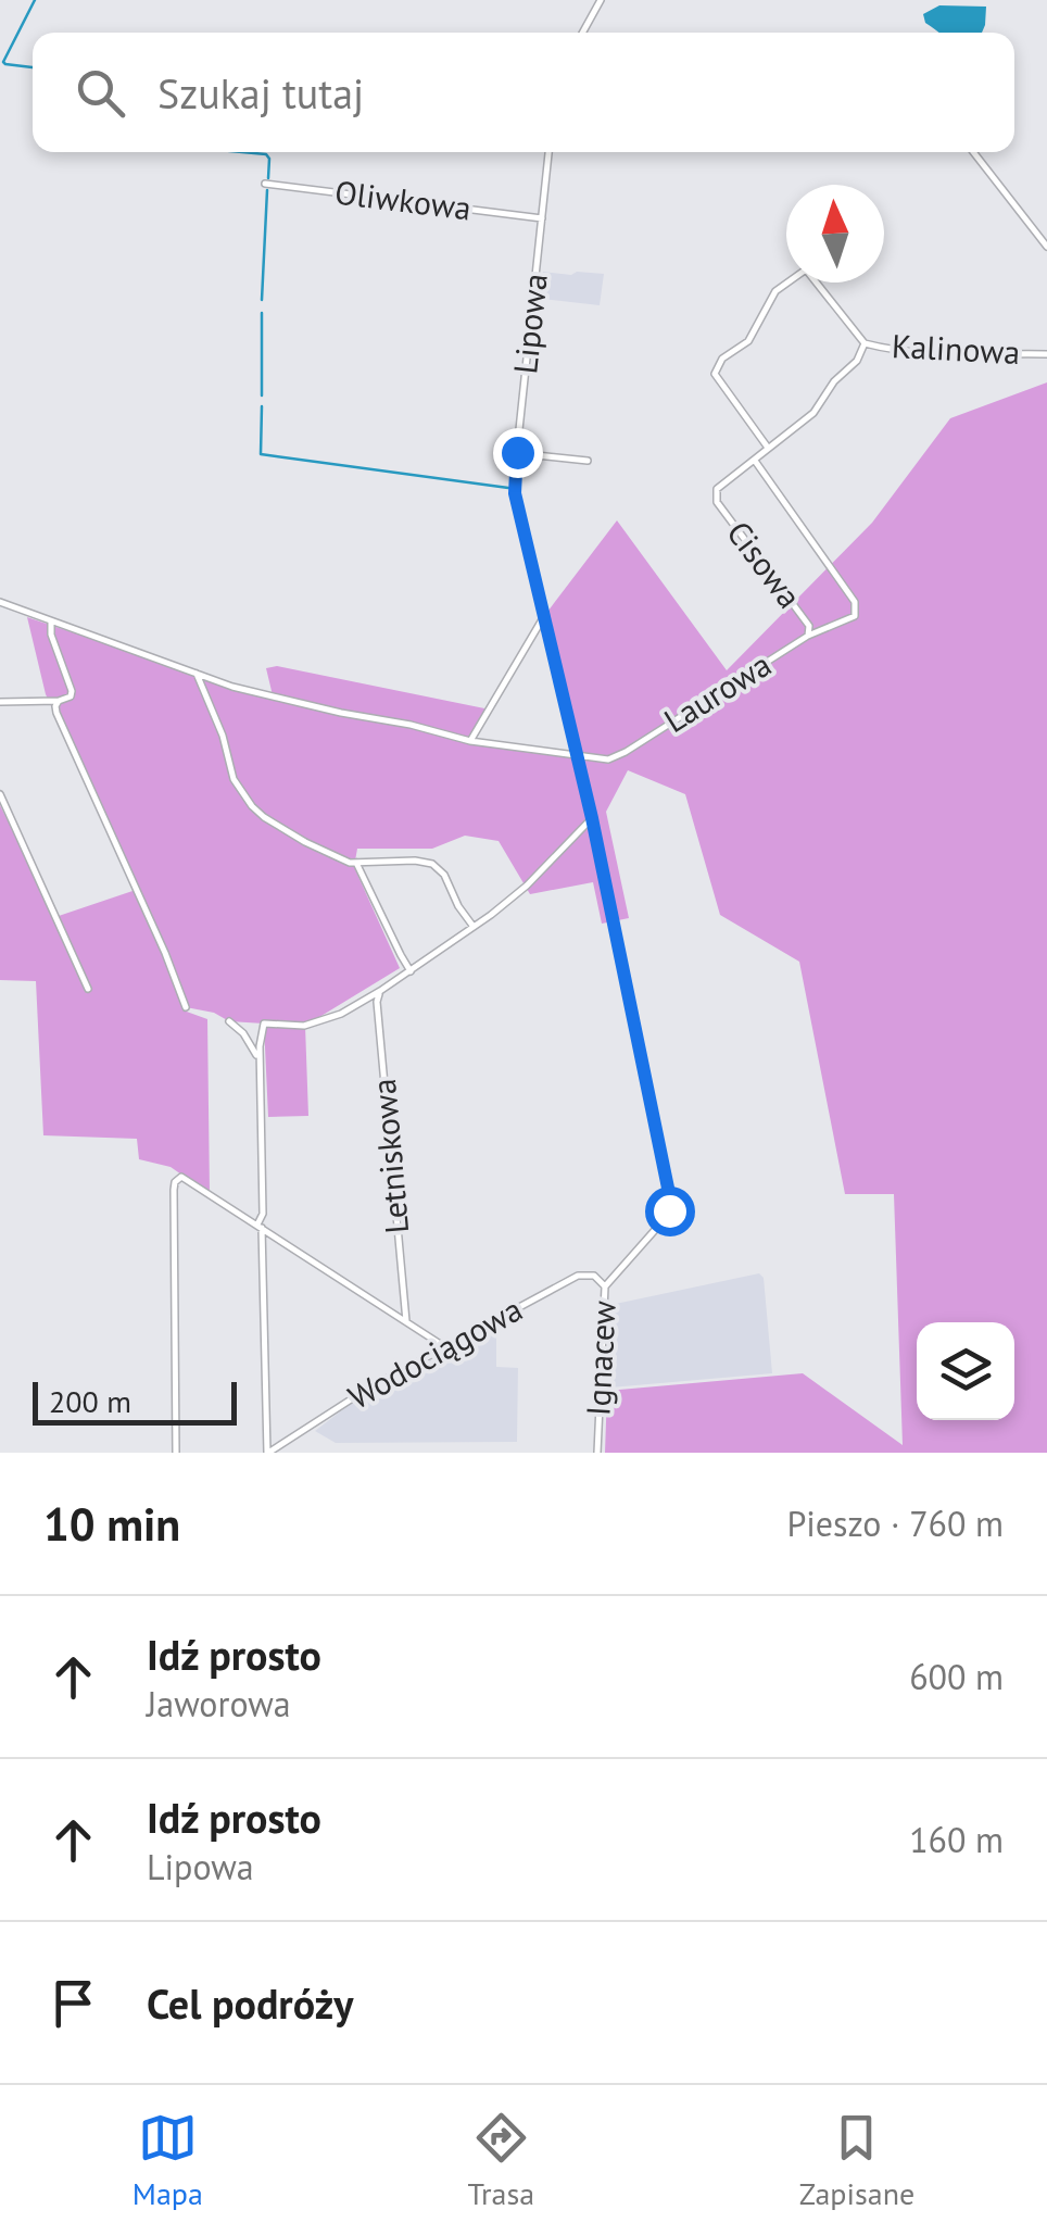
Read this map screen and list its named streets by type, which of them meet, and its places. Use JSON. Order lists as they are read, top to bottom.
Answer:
{
  "streets": {
    "street": [
      "Oliwkowa",
      "Lipowa",
      "Kalinowa",
      "Cisowa",
      "Laurowa",
      "Letniskowa",
      "Wodociągowa",
      "Ignacew"
    ]
  },
  "crossings": [
    ["Oliwkowa", "Lipowa"],
    ["Lipowa", "Laurowa"],
    ["Lipowa", "Ignacew"],
    ["Cisowa", "Laurowa"],
    ["Wodociągowa", "Ignacew"]
  ],
  "scale_bar": "200 m",
  "north": "top",
  "page": {
    "search": "Szukaj tutaj",
    "scale": "200 m",
    "heading": ["10 min", "Pieszo · 760 m"],
    "list": [
      ["Idź prosto", "Jaworowa", "600 m"],
      ["Idź prosto", "Lipowa", "160 m"],
      "Cel podróży"
    ],
    "nav": ["Mapa", "Trasa", "Zapisane"]
  }
}
